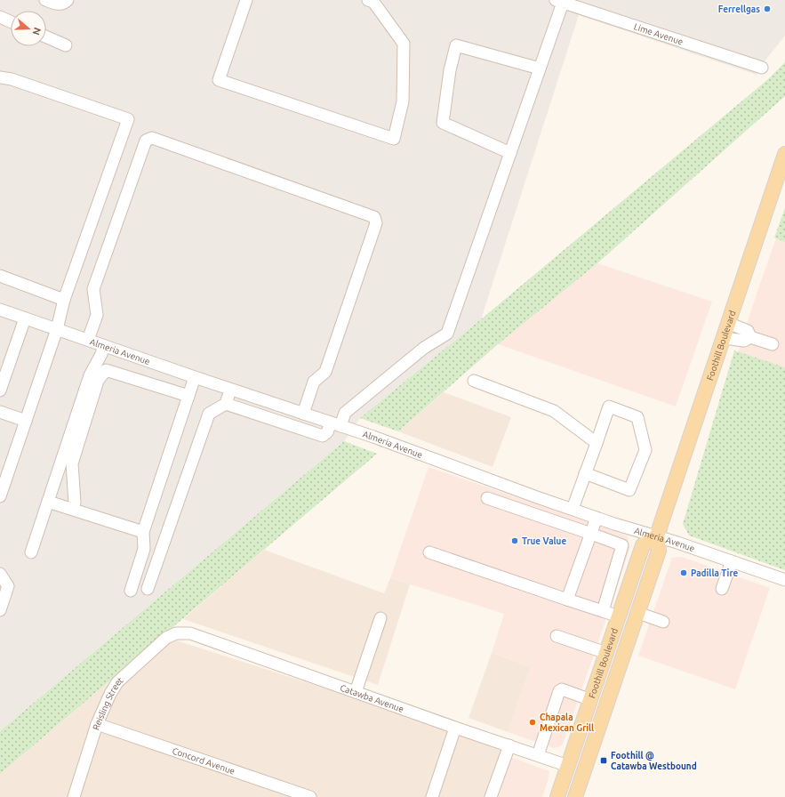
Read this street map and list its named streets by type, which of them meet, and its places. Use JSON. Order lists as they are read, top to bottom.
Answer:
{
  "streets": {
    "main road": ["Foothill Boulevard"],
    "street": [
      "Lime Avenue",
      "Almeria Avenue",
      "Catawba Avenue",
      "Reisling Street",
      "Concord Avenue"
    ]
  },
  "crossings": [
    ["Foothill Boulevard", "Almeria Avenue"],
    ["Foothill Boulevard", "Catawba Avenue"],
    ["Catawba Avenue", "Reisling Street"],
    ["Reisling Street", "Concord Avenue"]
  ],
  "places": {
    "other": [
      "Ferrellgas",
      "True Value",
      "Padilla Tire",
      "Chapala Mexican Grill"
    ],
    "transit": ["Foothill @ Catawba Westbound"]
  },
  "north": "right"
}
